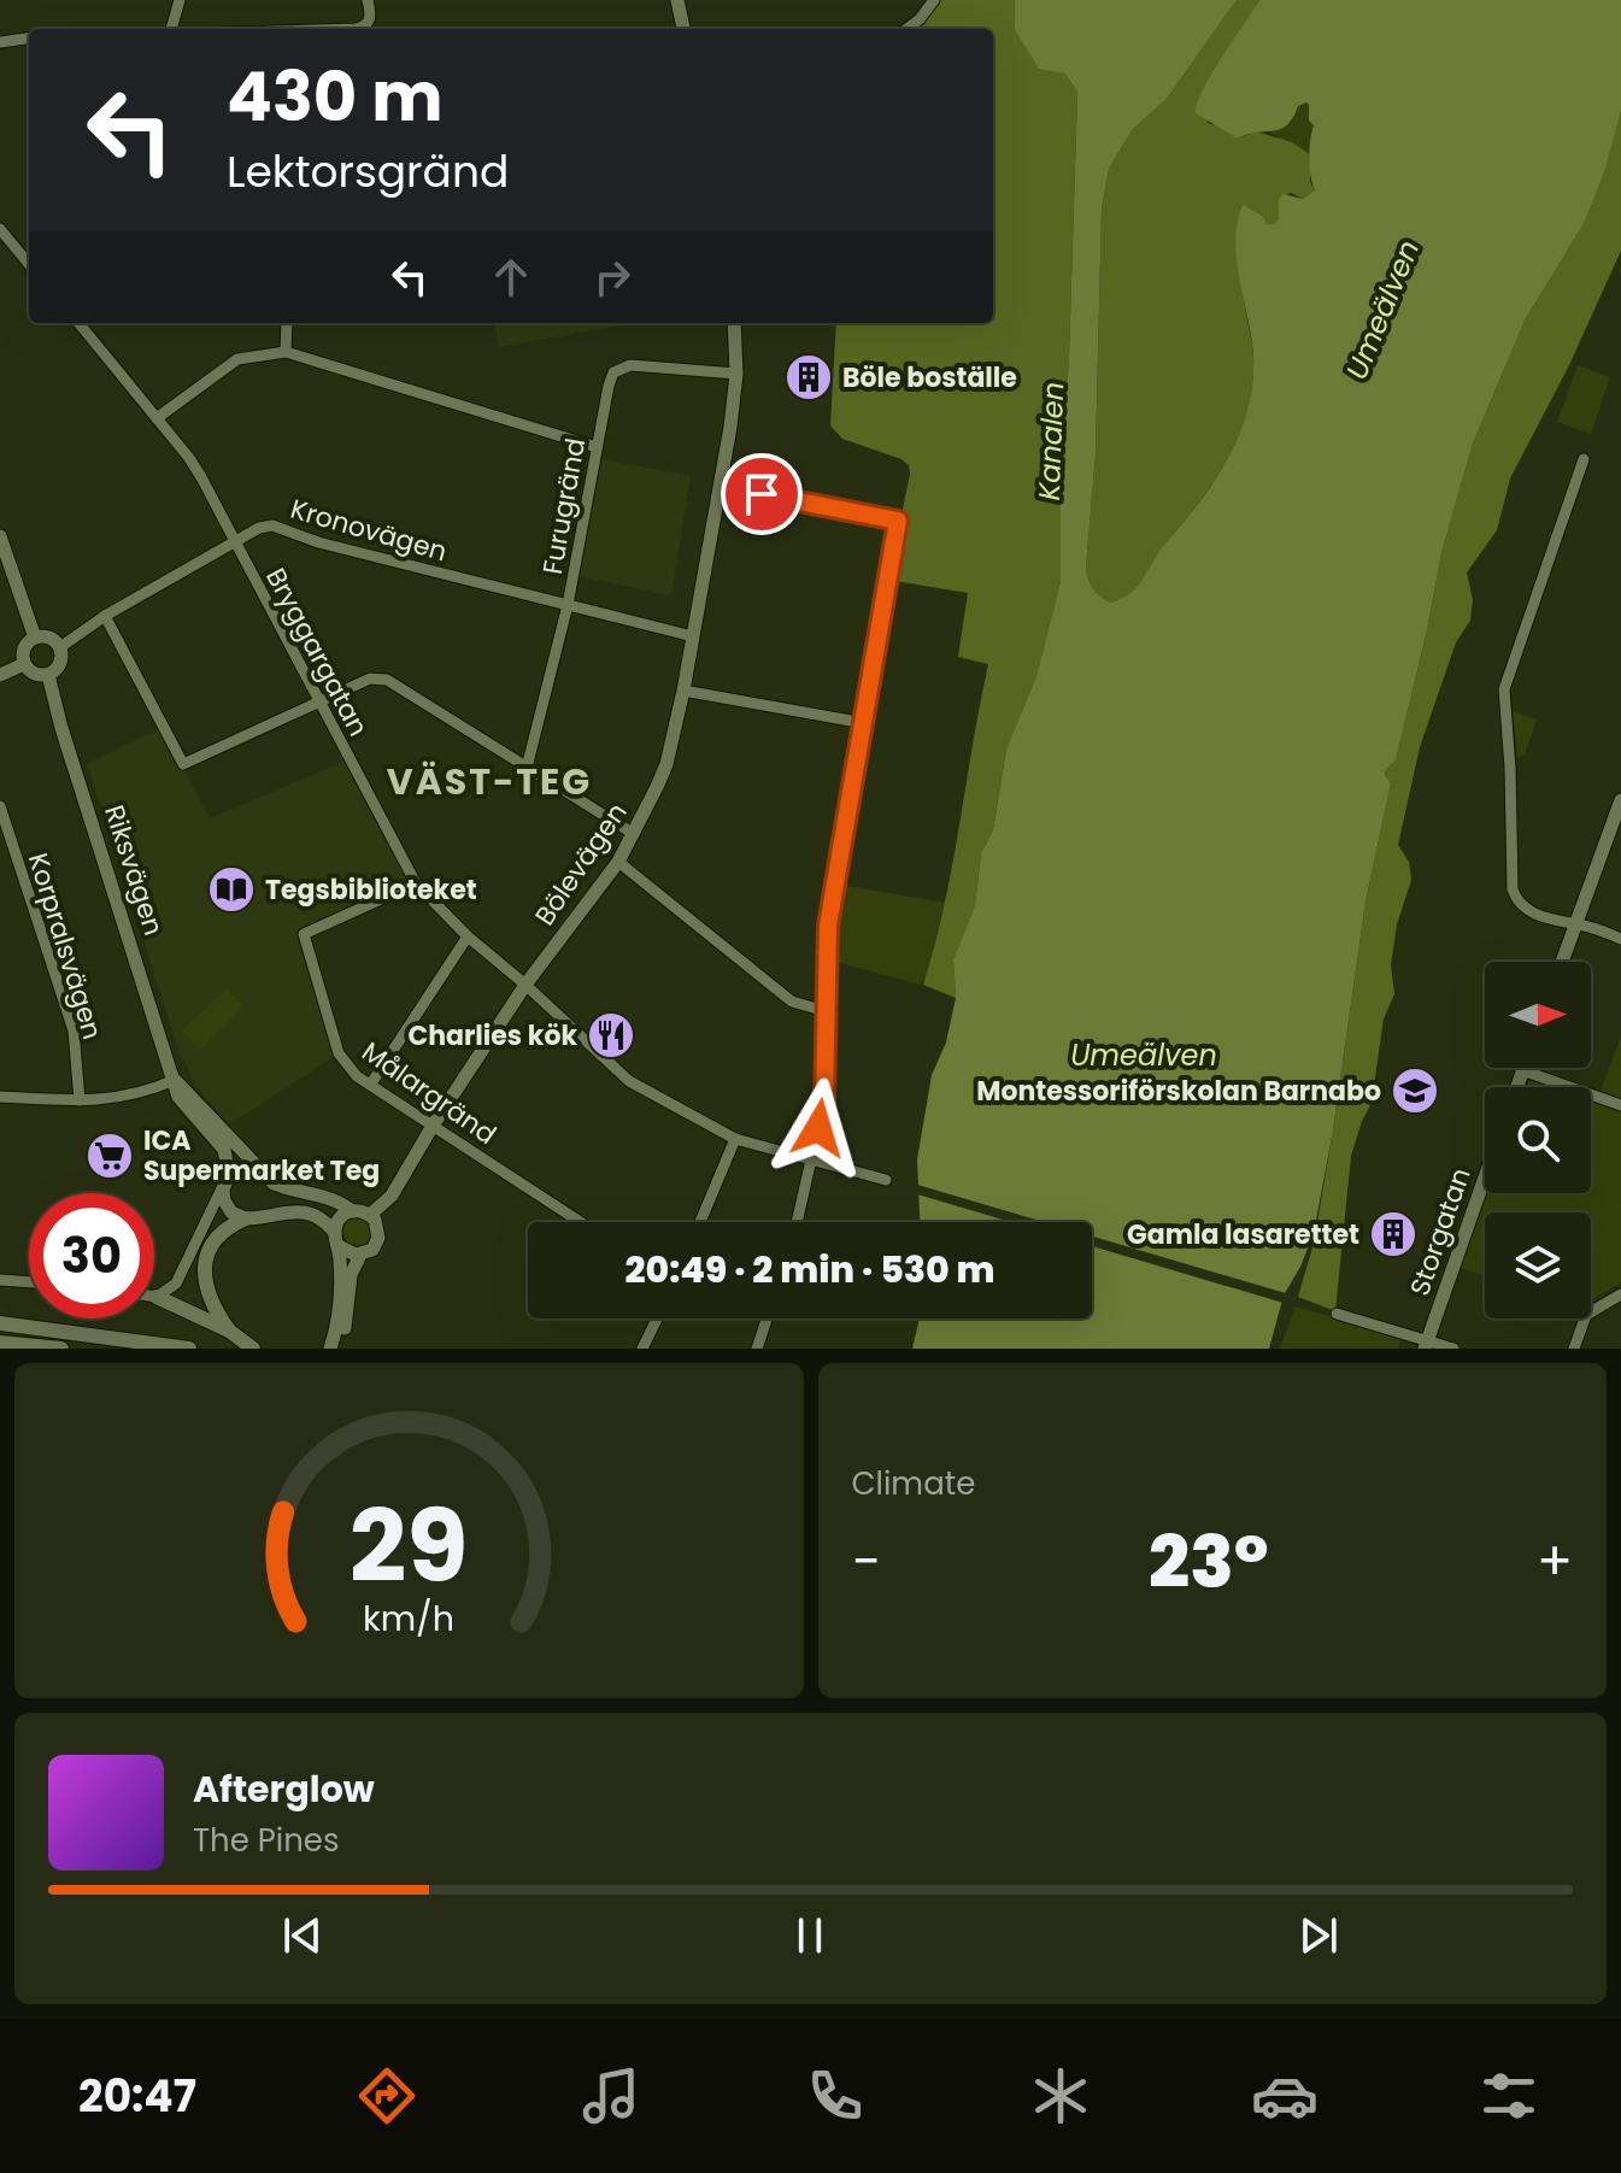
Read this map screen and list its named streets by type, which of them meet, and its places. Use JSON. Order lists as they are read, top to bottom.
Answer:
{
  "streets": {
    "street": [
      "Furugränd",
      "Kronovägen",
      "Bryggargatan",
      "Bölevägen",
      "Riksvägen",
      "Korpralsvägen",
      "Målargränd",
      "Storgatan"
    ]
  },
  "crossings": [
    ["Furugränd", "Kronovägen"],
    ["Furugränd", "Bölevägen"],
    ["Kronovägen", "Bryggargatan"],
    ["Kronovägen", "Bölevägen"],
    ["Kronovägen", "Riksvägen"],
    ["Bryggargatan", "Bölevägen"],
    ["Bryggargatan", "Målargränd"],
    ["Bölevägen", "Riksvägen"],
    ["Bölevägen", "Målargränd"]
  ],
  "districts": ["VÄST-TEG"],
  "water": ["Umeälven", "Kanalen"],
  "places": {
    "building": ["Böle boställe", "Gamla lasarettet"],
    "library": ["Tegsbiblioteket"],
    "restaurant": ["Charlies kök"],
    "school or university": ["Montessoriförskolan Barnabo"],
    "supermarket": ["ICA Supermarket Teg"]
  },
  "north": "right",
  "page": {
    "turn": ["430 m", "Lektorsgränd"],
    "limit": "30",
    "trip": "20:49 · 2 min · 530 m",
    "tile": "Climate",
    "heat": ["−", "23°", "+"],
    "song": ["Afterglow", "The Pines"],
    "tabs": "20:47",
    "gauge": ["29", "km/h"]
  }
}
